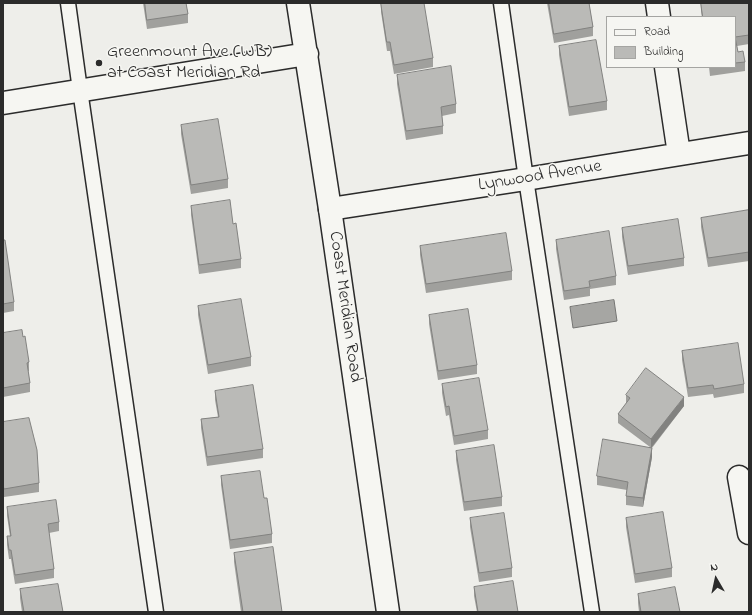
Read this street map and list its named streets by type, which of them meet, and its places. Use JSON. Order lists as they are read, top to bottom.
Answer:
{
  "streets": {
    "street": ["Lynwood Avenue", "Coast Meridian Road"]
  },
  "crossings": [
    ["Lynwood Avenue", "Coast Meridian Road"]
  ],
  "places": ["Greenmount Ave (WB) at Coast Meridian Rd"],
  "legend": ["Road", "Building"],
  "north": "top"
}
